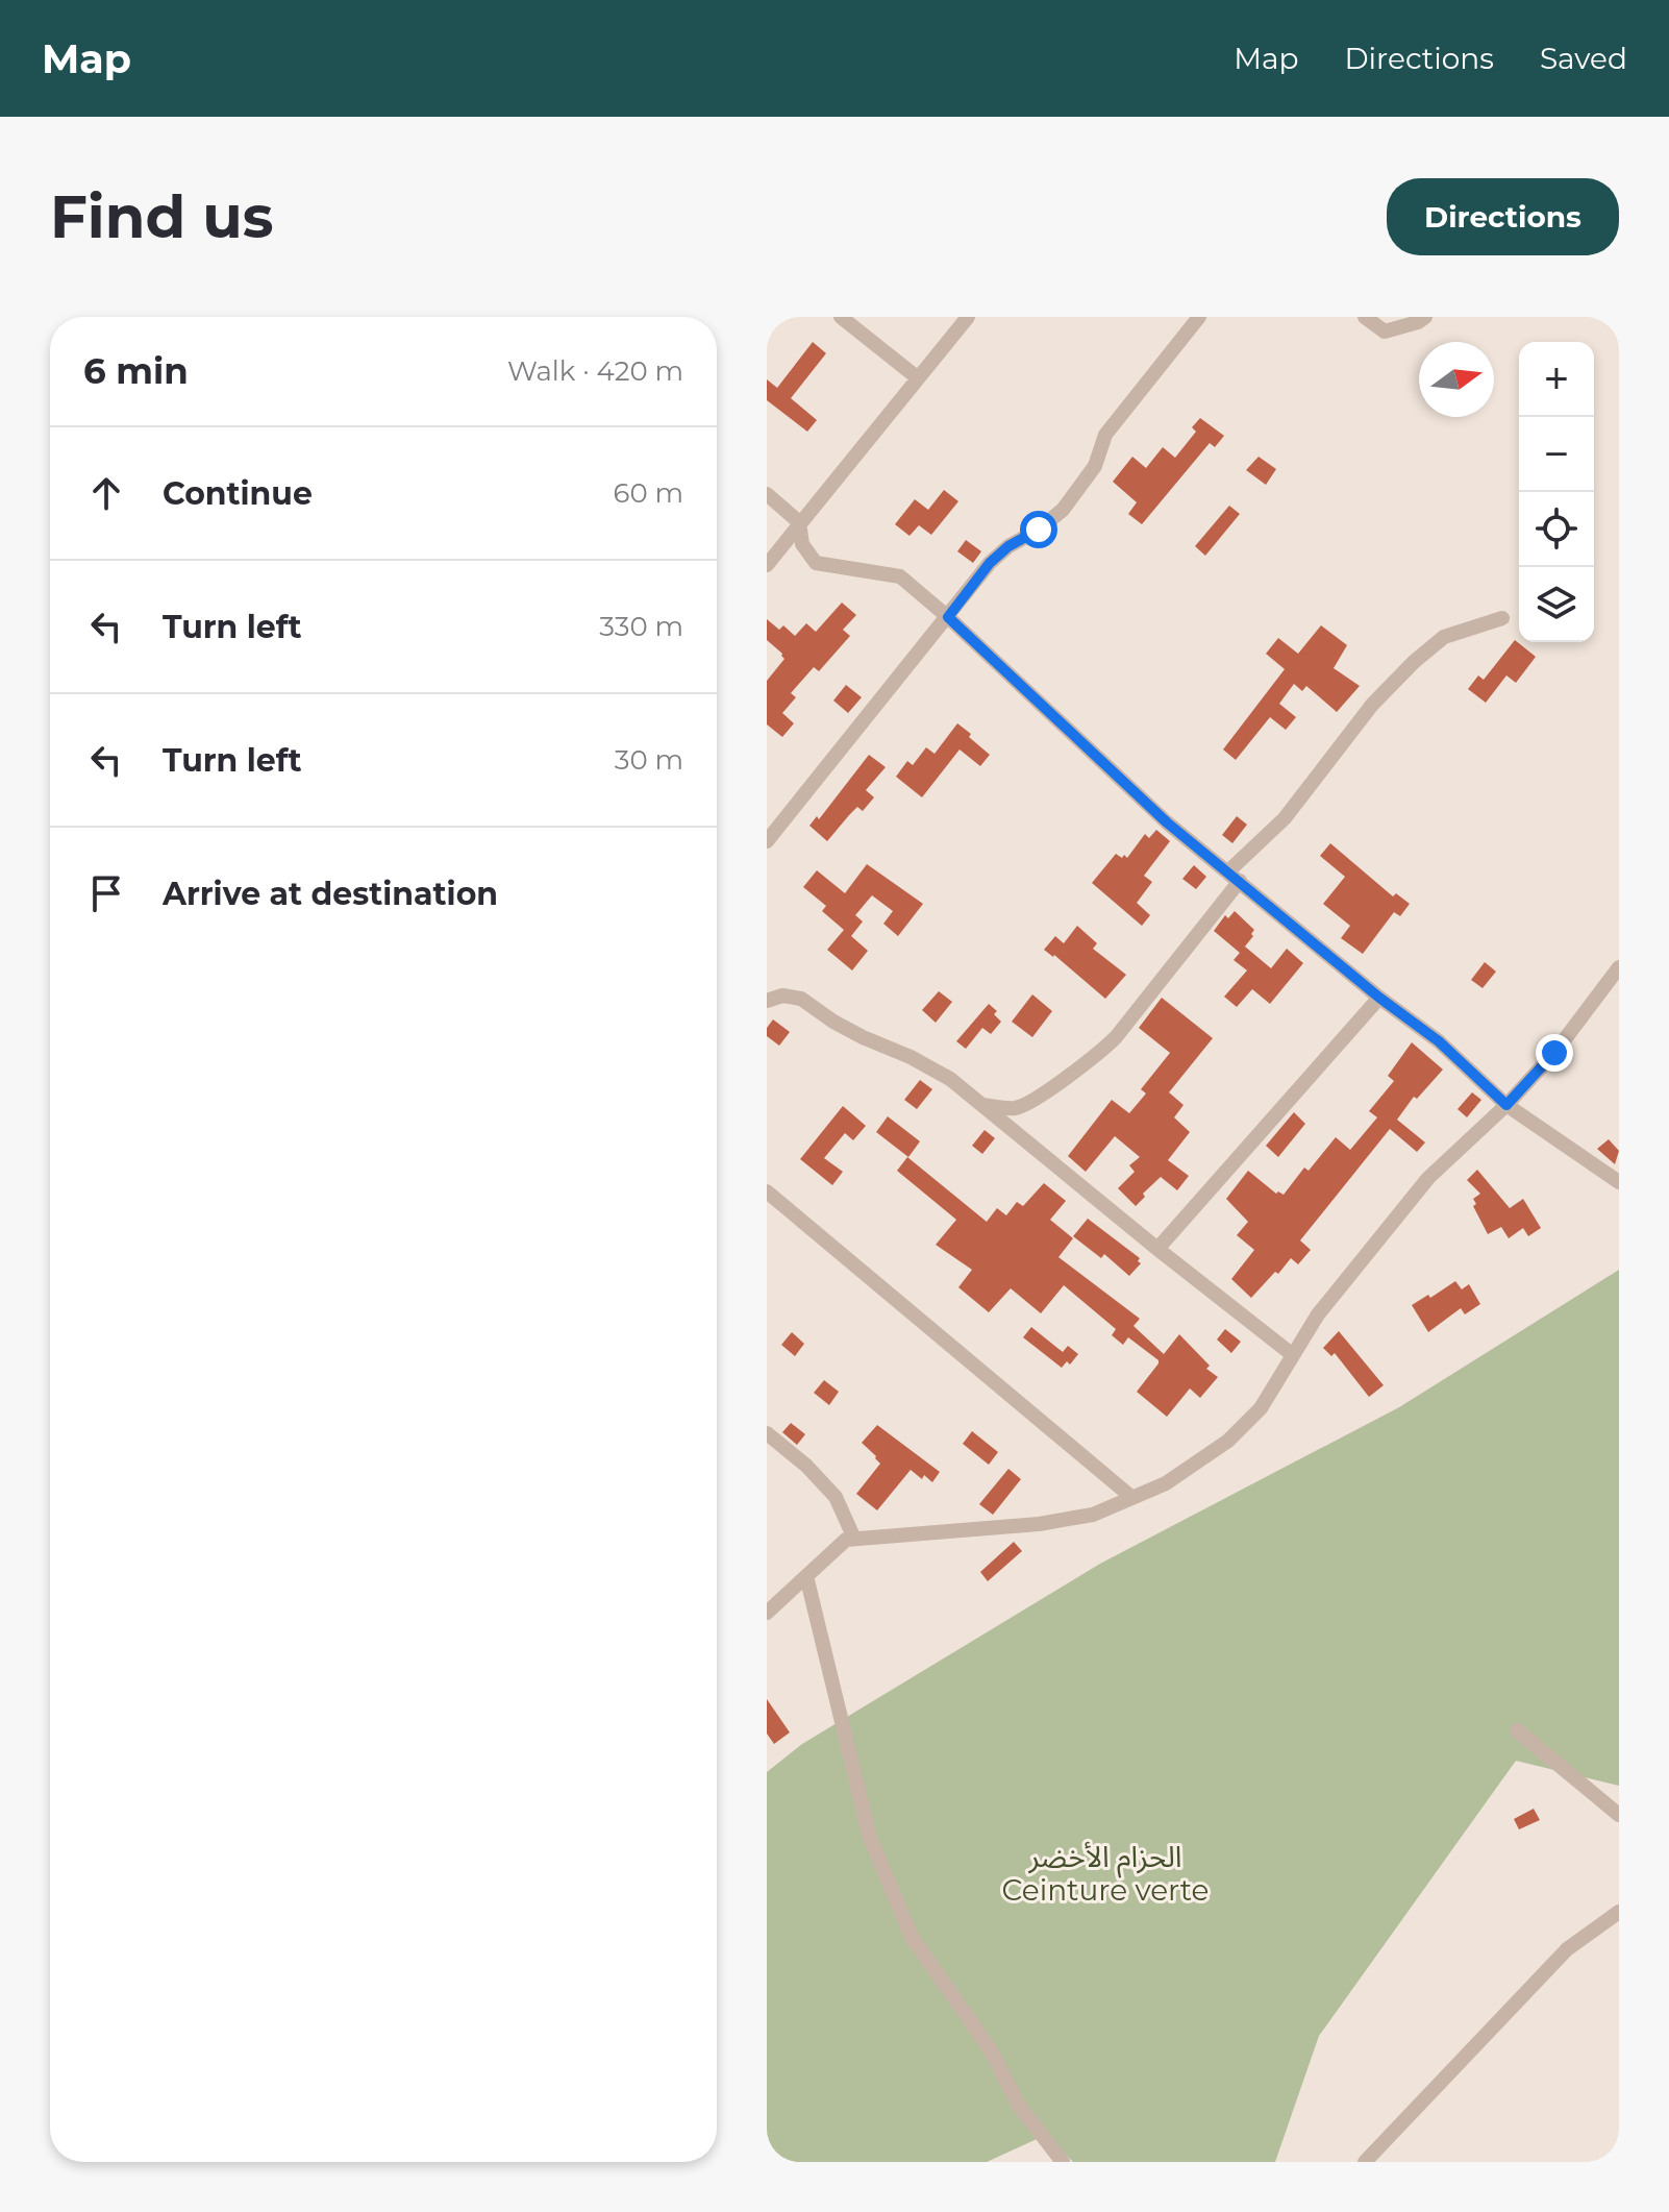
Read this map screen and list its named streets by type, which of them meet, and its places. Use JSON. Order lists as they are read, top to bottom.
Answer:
{
  "parks": ["الحزام الأخضر Ceinture verte"],
  "north": "right",
  "page": {
    "header": "Map",
    "nav": ["Map", "Directions", "Saved"],
    "buttons": "Directions",
    "title": "Find us",
    "heading": ["6 min", "Walk · 420 m"],
    "map_buttons": ["+", "−"],
    "list": [
      ["Continue", "60 m"],
      ["Turn left", "330 m"],
      ["Turn left", "30 m"],
      "Arrive at destination"
    ]
  }
}
